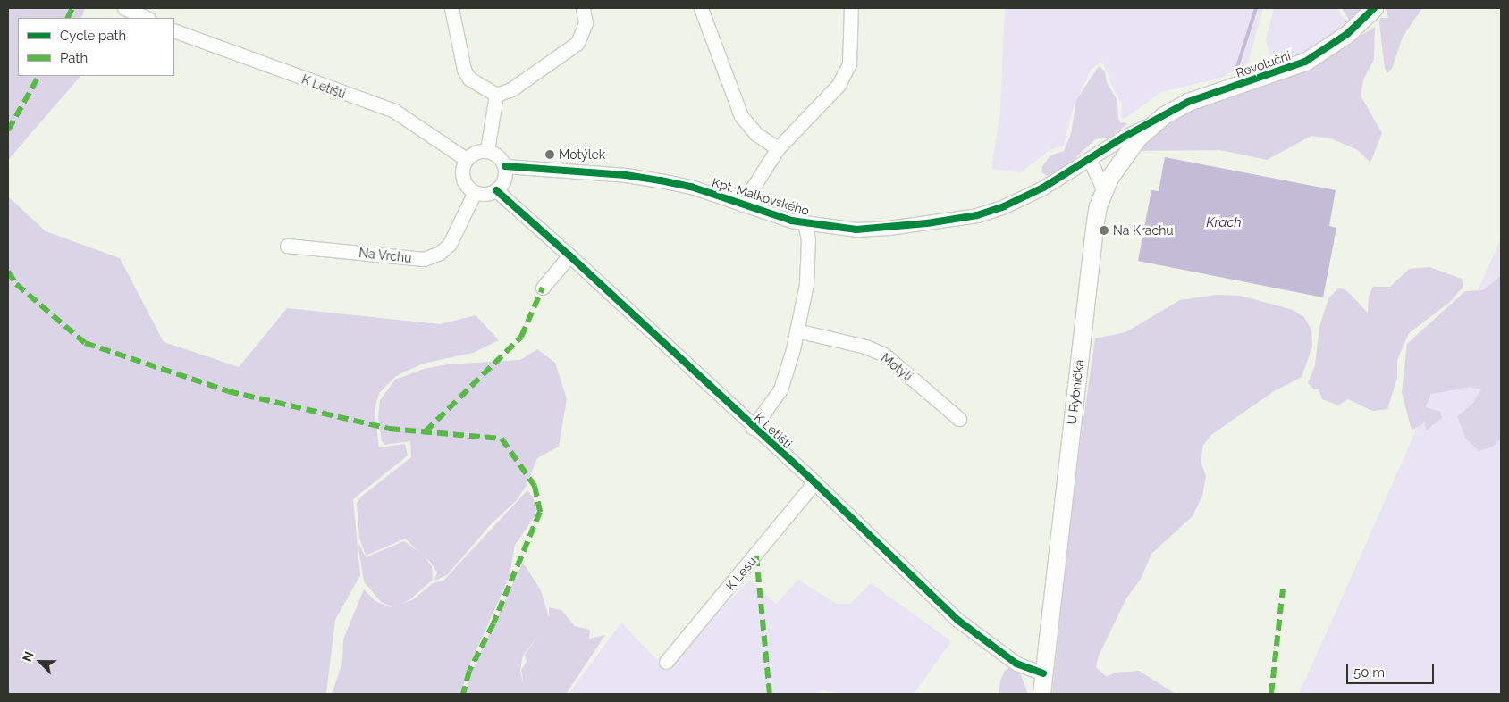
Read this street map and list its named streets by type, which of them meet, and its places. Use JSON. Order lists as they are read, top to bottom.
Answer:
{
  "streets": {
    "street": [
      "Revoluční",
      "K Letišti",
      "Kpt. Malkovského",
      "Na Vrchu",
      "Motýlí",
      "U Rybníčka",
      "K Lesu"
    ]
  },
  "crossings": [
    ["Revoluční", "Kpt. Malkovského"],
    ["Revoluční", "U Rybníčka"],
    ["K Letišti", "Kpt. Malkovského"],
    ["K Letišti", "Na Vrchu"],
    ["K Letišti", "U Rybníčka"],
    ["K Letišti", "K Lesu"],
    ["Kpt. Malkovského", "Na Vrchu"],
    ["Kpt. Malkovského", "U Rybníčka"]
  ],
  "water": ["Krach"],
  "places": ["Motýlek", "Na Krachu"],
  "legend": ["Cycle path", "Path"],
  "scale_bar": "50 m",
  "north": "top left"
}
